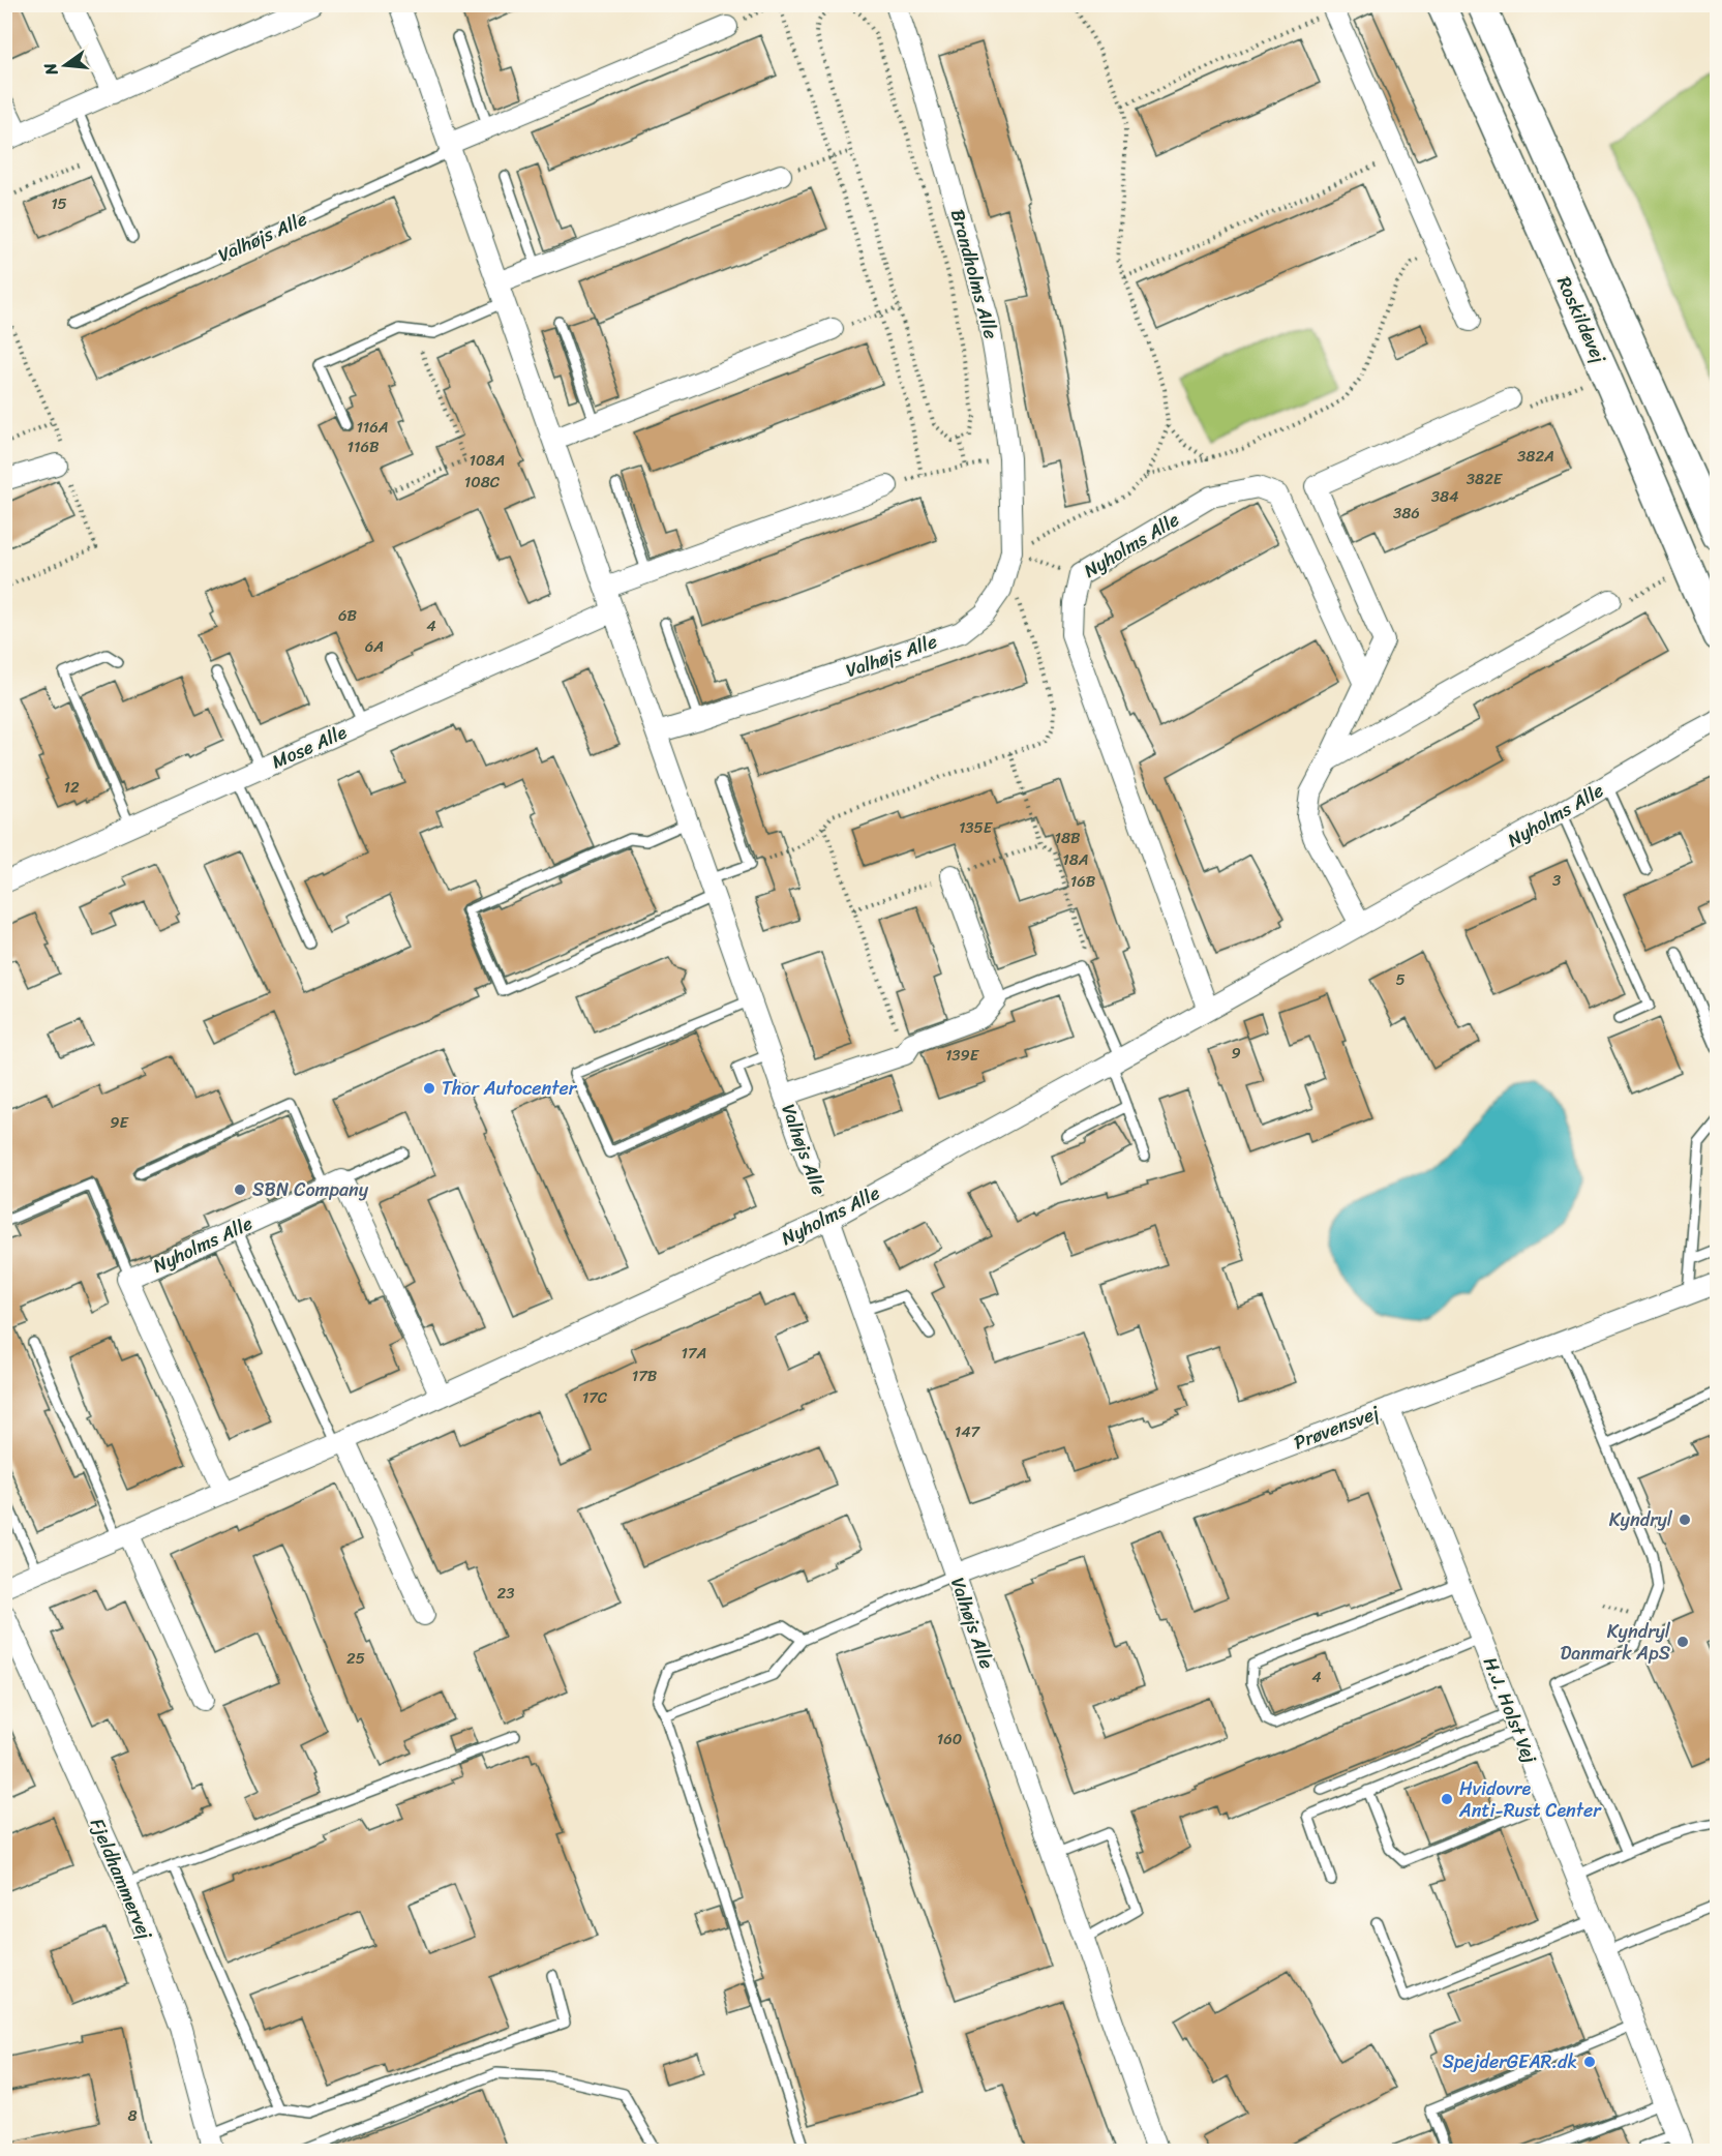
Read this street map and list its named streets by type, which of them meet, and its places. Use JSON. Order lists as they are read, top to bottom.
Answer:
{
  "streets": {
    "main road": ["Roskildevej"],
    "street": [
      "Valhøjs Alle",
      "Brandholms Alle",
      "Nyholms Alle",
      "Mose Alle",
      "Prøvensvej",
      "H.J. Holst Vej",
      "Fjeldhammervej"
    ]
  },
  "crossings": [
    ["Valhøjs Alle", "Brandholms Alle"],
    ["Valhøjs Alle", "Nyholms Alle"],
    ["Valhøjs Alle", "Mose Alle"],
    ["Valhøjs Alle", "Prøvensvej"],
    ["Prøvensvej", "H.J. Holst Vej"]
  ],
  "places": [
    "Thor Autocenter",
    "SBN Company",
    "Kyndryl",
    "Kyndryl Danmark ApS",
    "Hvidovre Anti-Rust Center",
    "SpejderGEAR.dk"
  ],
  "house_numbers": [
    "15",
    "116A",
    "116B",
    "382A",
    "108A",
    "382E",
    "108C",
    "384",
    "386",
    "6B",
    "4",
    "6A",
    "12",
    "135E",
    "18B",
    "18A",
    "3",
    "16B",
    "5",
    "9",
    "139E",
    "9E",
    "17A",
    "17B",
    "17C",
    "147",
    "23",
    "25",
    "4",
    "160",
    "8"
  ],
  "north": "left"
}
